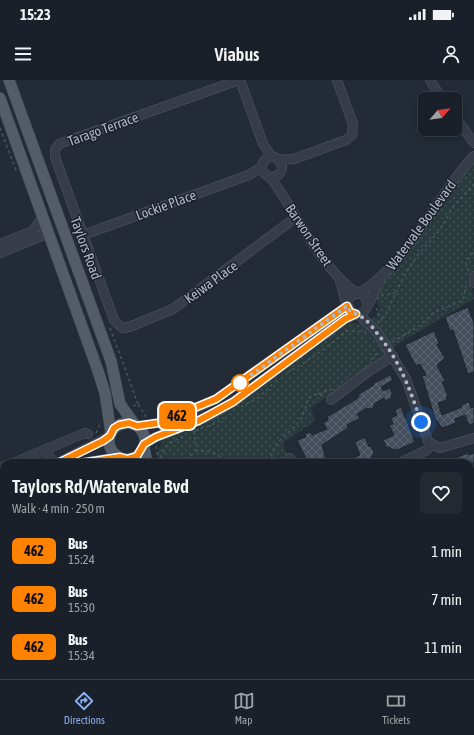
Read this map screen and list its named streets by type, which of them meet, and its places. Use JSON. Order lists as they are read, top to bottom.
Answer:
{
  "streets": {
    "main road": ["Taylors Road"],
    "street": [
      "Tarago Terrace",
      "Lockie Place",
      "Watervale Boulevard",
      "Barwon Street",
      "Keiwa Place"
    ]
  },
  "crossings": [
    ["Tarago Terrace", "Lockie Place"],
    ["Tarago Terrace", "Barwon Street"],
    ["Tarago Terrace", "Keiwa Place"],
    ["Lockie Place", "Barwon Street"],
    ["Watervale Boulevard", "Barwon Street"],
    ["Barwon Street", "Keiwa Place"]
  ],
  "lines": ["bus line 462"],
  "north": "top right",
  "page": {
    "status": "15:23",
    "header": "Viabus",
    "on_map": "462",
    "heading": ["Taylors Rd/Watervale Bvd", "Walk · 4 min · 250 m"],
    "list": [
      {
        "mark": "462",
        "name": "Bus",
        "note": "15:24",
        "value": "1 min"
      },
      {
        "mark": "462",
        "name": "Bus",
        "note": "15:30",
        "value": "7 min"
      },
      {
        "mark": "462",
        "name": "Bus",
        "note": "15:34",
        "value": "11 min"
      }
    ],
    "tabs": ["Directions", "Map", "Tickets"]
  }
}
